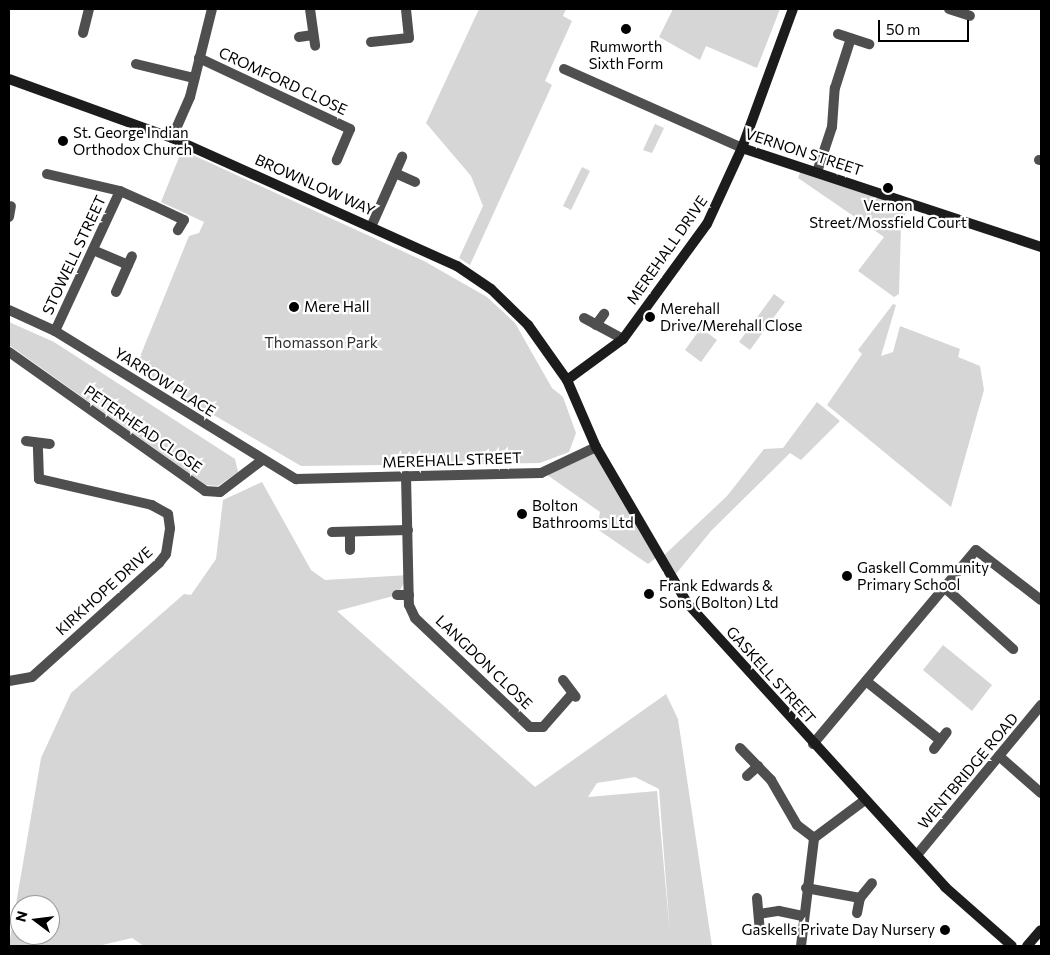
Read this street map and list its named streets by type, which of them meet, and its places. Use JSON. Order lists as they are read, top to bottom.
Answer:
{
  "streets": {
    "street": [
      "CROMFORD CLOSE",
      "VERNON STREET",
      "BROWNLOW WAY",
      "MEREHALL DRIVE",
      "STOWELL STREET",
      "YARROW PLACE",
      "PETERHEAD CLOSE",
      "MEREHALL STREET",
      "KIRKHOPE DRIVE",
      "LANGDON CLOSE",
      "GASKELL STREET",
      "WENTBRIDGE ROAD"
    ]
  },
  "crossings": [
    ["VERNON STREET", "MEREHALL DRIVE"],
    ["BROWNLOW WAY", "MEREHALL DRIVE"],
    ["BROWNLOW WAY", "GASKELL STREET"],
    ["MEREHALL DRIVE", "GASKELL STREET"],
    ["STOWELL STREET", "YARROW PLACE"],
    ["YARROW PLACE", "PETERHEAD CLOSE"],
    ["YARROW PLACE", "MEREHALL STREET"],
    ["MEREHALL STREET", "LANGDON CLOSE"],
    ["MEREHALL STREET", "GASKELL STREET"],
    ["GASKELL STREET", "WENTBRIDGE ROAD"]
  ],
  "parks": ["Thomasson Park"],
  "places": [
    "Rumworth Sixth Form",
    "St. George Indian Orthodox Church",
    "Vernon Street/Mossfield Court",
    "Mere Hall",
    "Merehall Drive/Merehall Close",
    "Bolton Bathrooms Ltd",
    "Gaskell Community Primary School",
    "Frank Edwards & Sons (Bolton) Ltd",
    "Gaskells Private Day Nursery"
  ],
  "scale_bar": "50 m",
  "north": "left"
}
